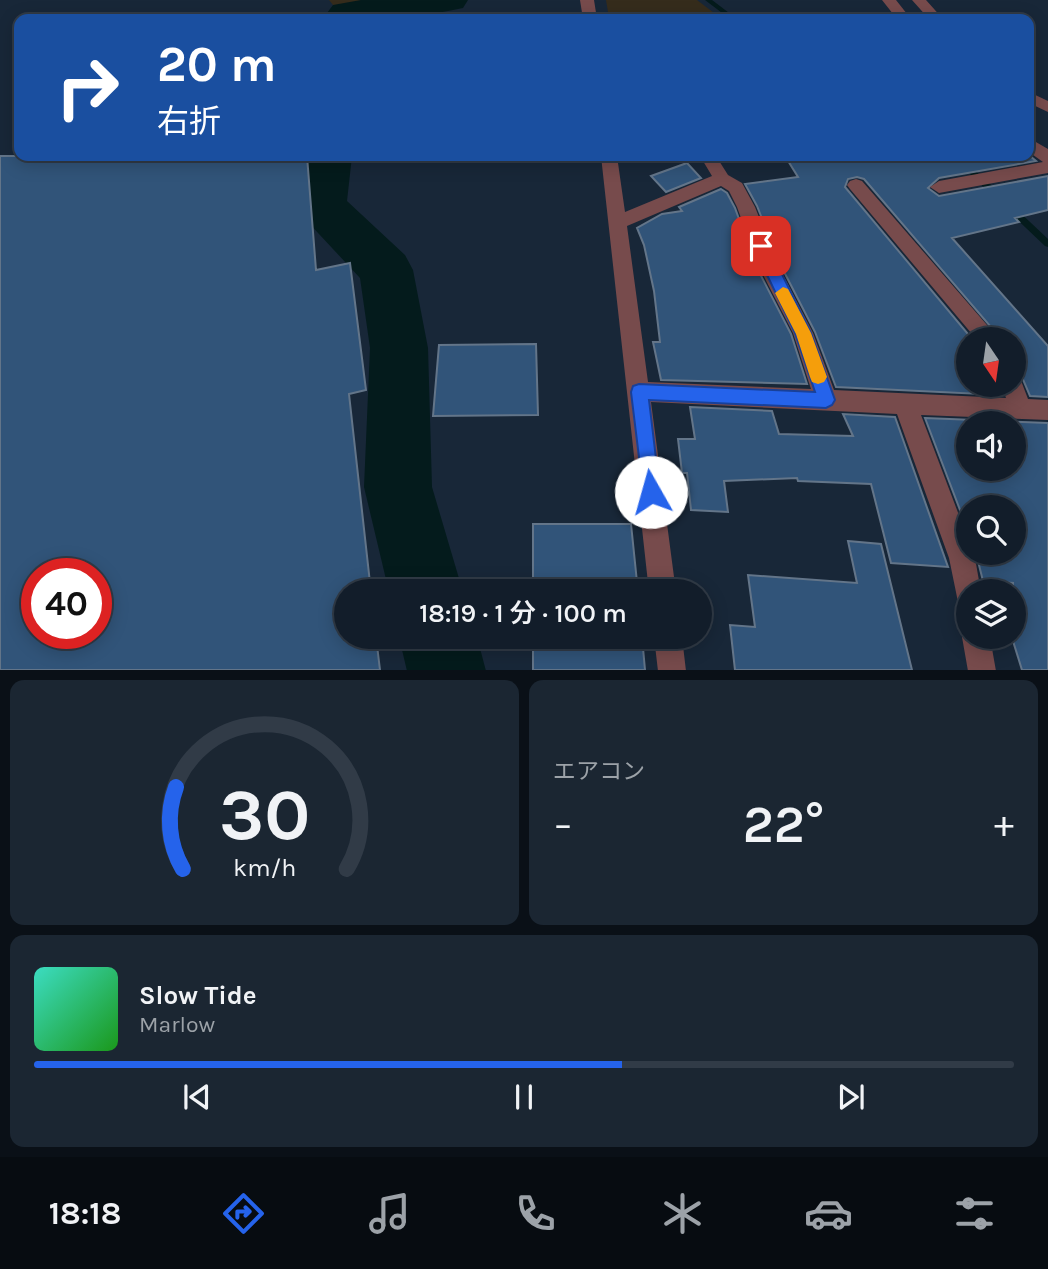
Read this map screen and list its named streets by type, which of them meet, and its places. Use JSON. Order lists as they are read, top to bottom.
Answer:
{
  "north": "bottom",
  "page": {
    "turn": ["20 m", "右折"],
    "limit": "40",
    "trip": "18:19 · 1 分 · 100 m",
    "tile": "エアコン",
    "heat": ["−", "22°", "+"],
    "song": ["Slow Tide", "Marlow"],
    "tabs": "18:18",
    "gauge": ["30", "km/h"]
  }
}
